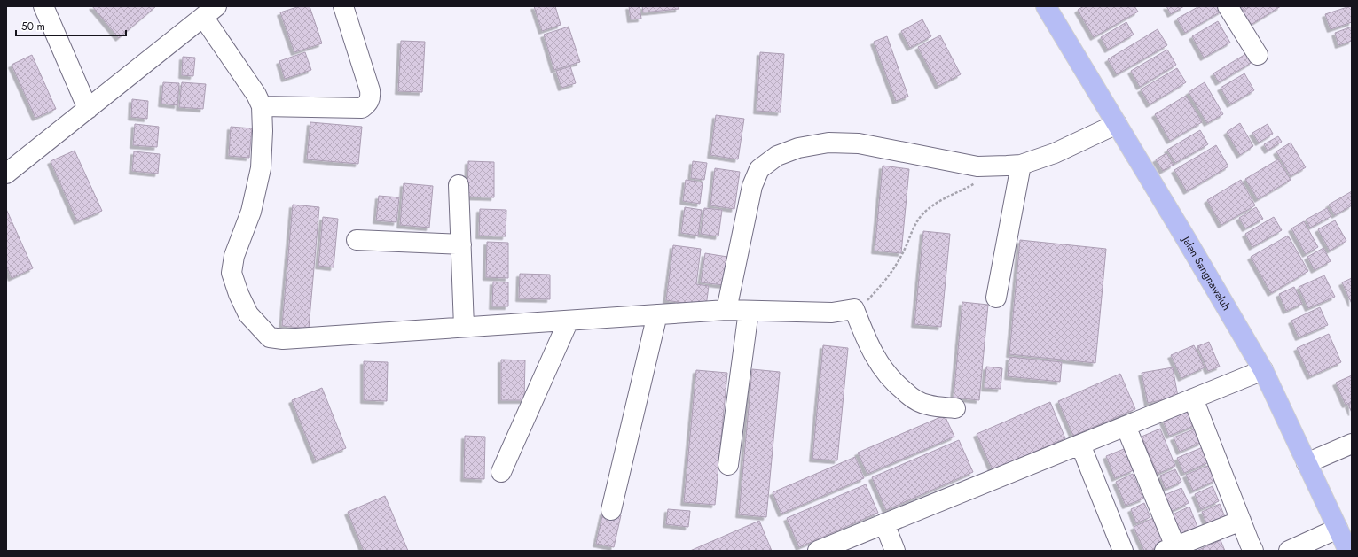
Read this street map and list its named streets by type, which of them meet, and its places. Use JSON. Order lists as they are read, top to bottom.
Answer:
{
  "streets": {
    "main road": ["Jalan Sangnawaluh"]
  },
  "scale_bar": "50 m"
}
